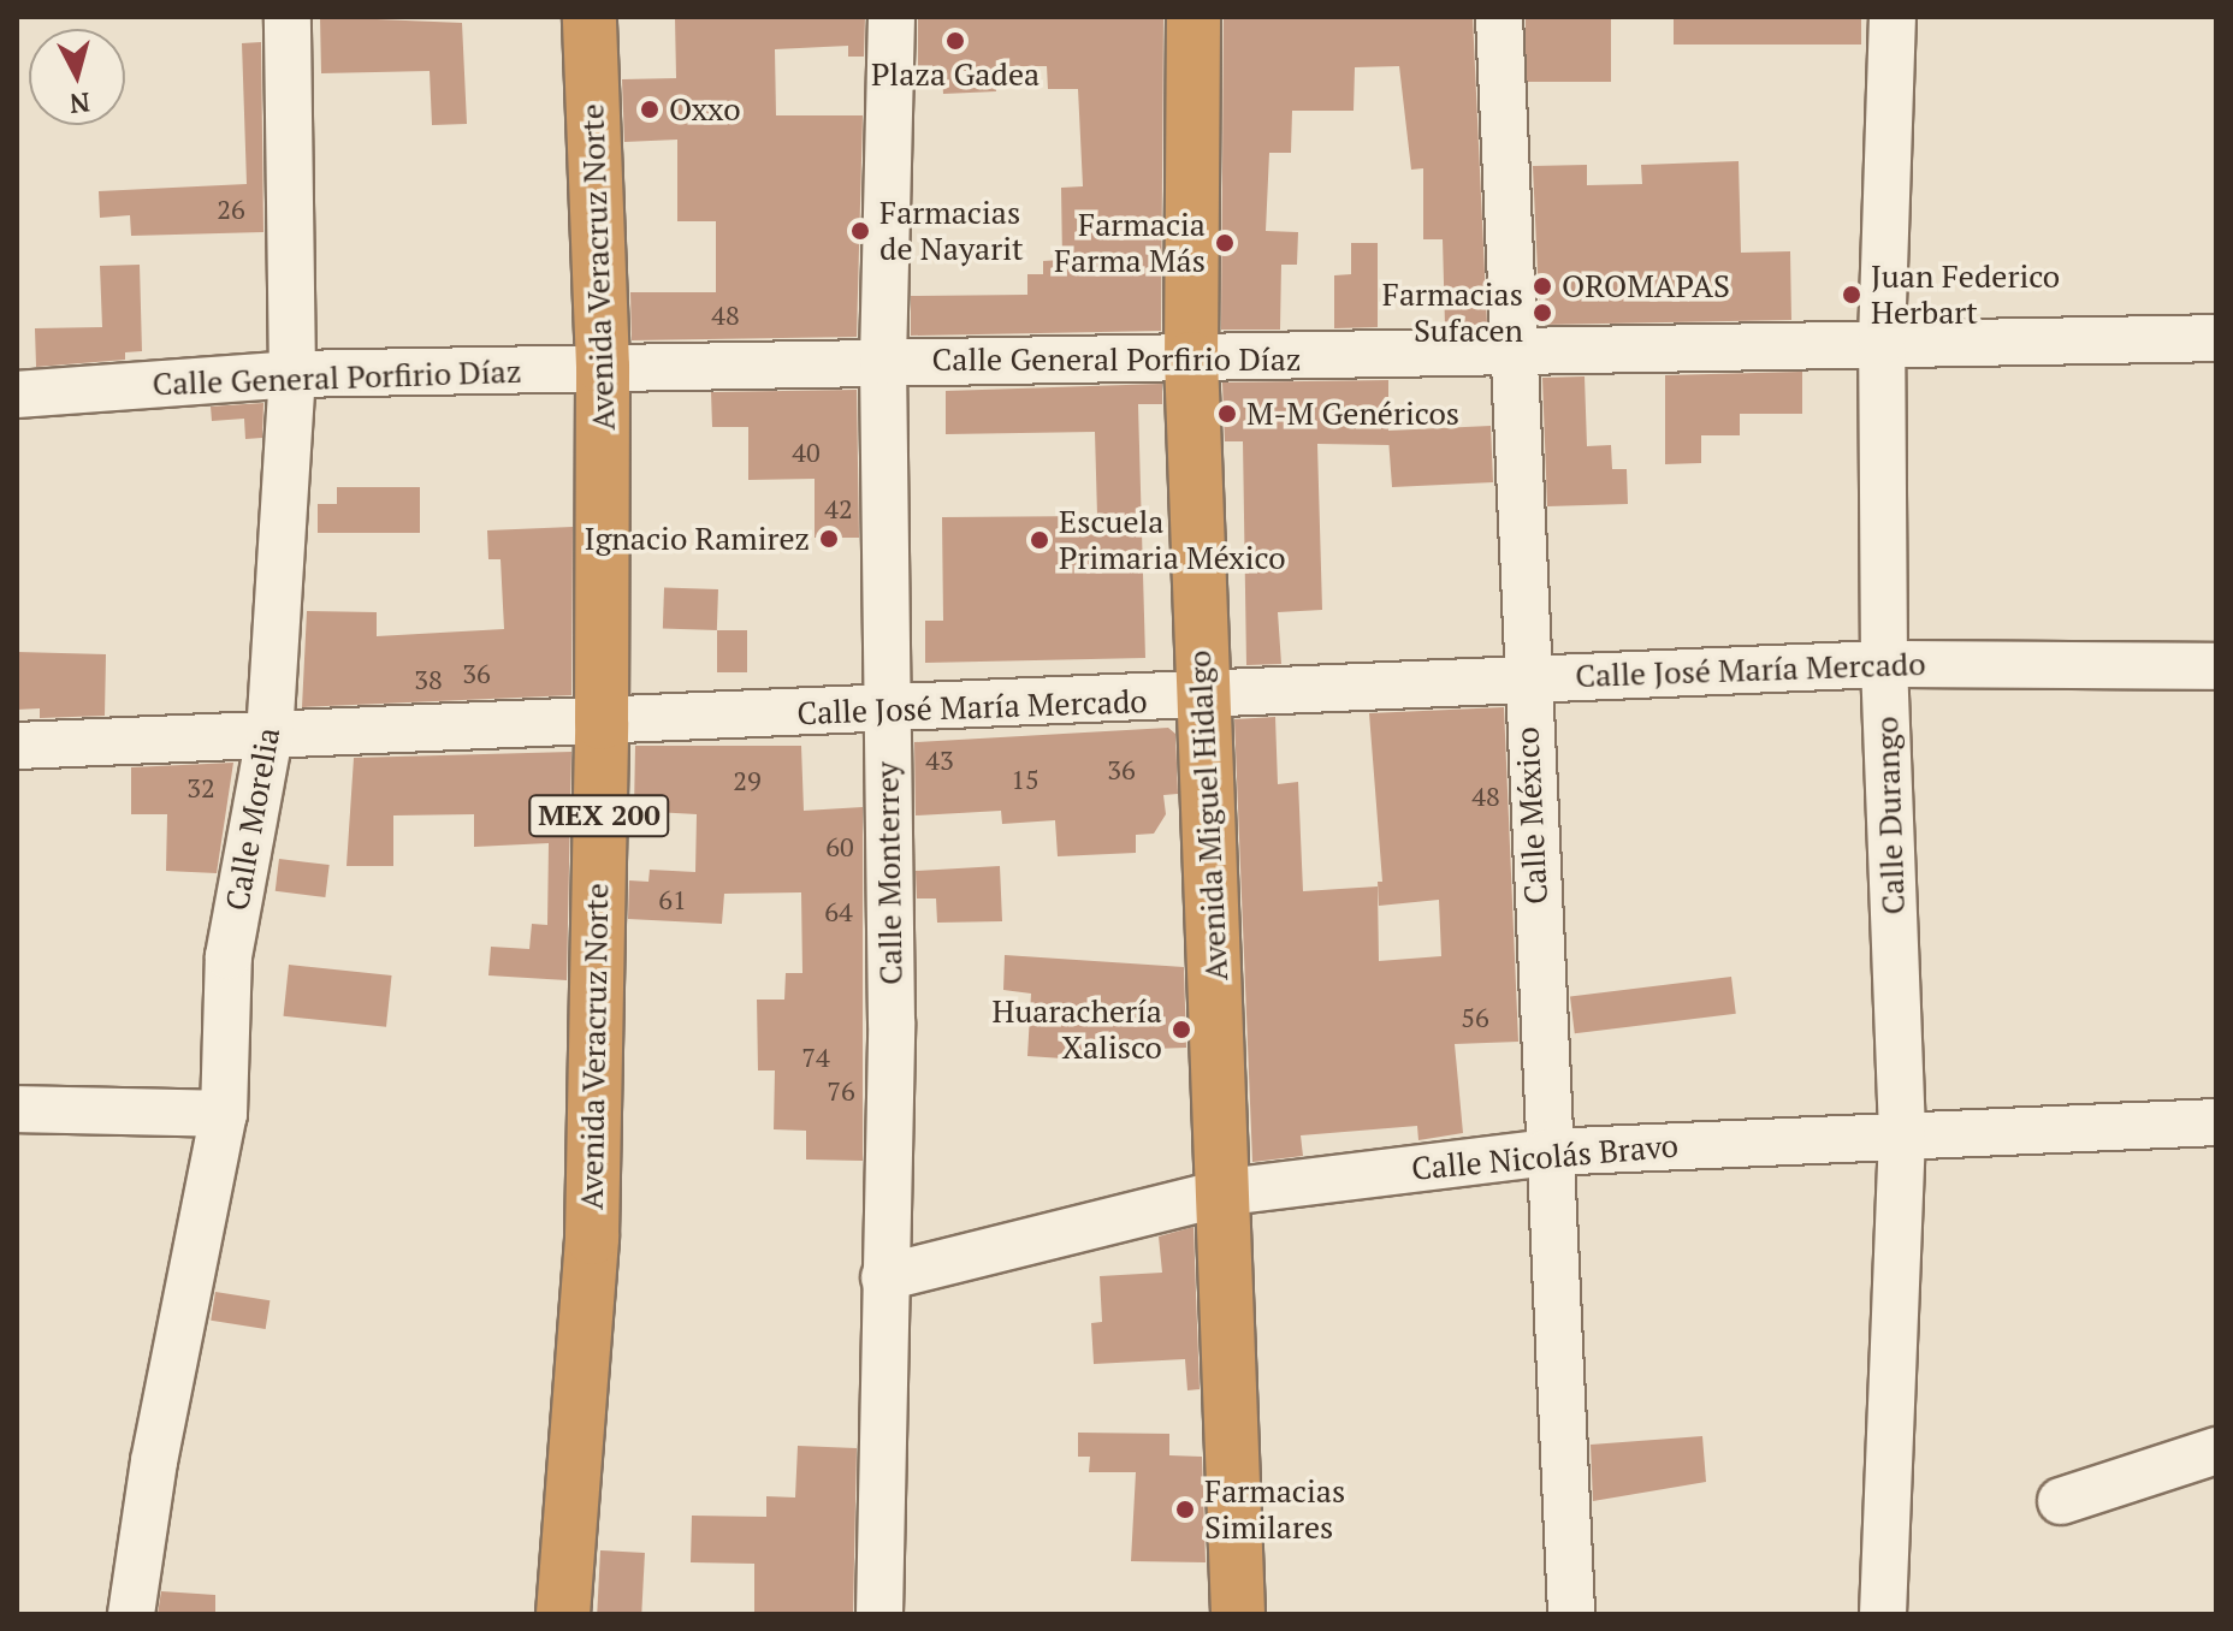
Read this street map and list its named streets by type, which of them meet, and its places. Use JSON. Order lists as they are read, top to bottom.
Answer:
{
  "streets": {
    "highway": ["Avenida Veracruz Norte", "MEX 200", "Avenida Miguel Hidalgo"],
    "street": [
      "Calle General Porfirio Díaz",
      "Calle José María Mercado",
      "Calle México",
      "Calle Durango",
      "Calle Morelia",
      "Calle Monterrey",
      "Calle Nicolás Bravo"
    ]
  },
  "crossings": [
    ["Avenida Veracruz Norte", "Calle General Porfirio Díaz"],
    ["Avenida Veracruz Norte", "Calle José María Mercado"],
    ["Calle General Porfirio Díaz", "Avenida Miguel Hidalgo"],
    ["Calle General Porfirio Díaz", "Calle México"],
    ["Calle General Porfirio Díaz", "Calle Durango"],
    ["Calle General Porfirio Díaz", "Calle Morelia"],
    ["Calle General Porfirio Díaz", "Calle Monterrey"],
    ["Calle José María Mercado", "Avenida Miguel Hidalgo"],
    ["Calle José María Mercado", "Calle México"],
    ["Calle José María Mercado", "Calle Durango"],
    ["Calle José María Mercado", "Calle Morelia"],
    ["Calle José María Mercado", "Calle Monterrey"],
    ["Avenida Miguel Hidalgo", "Calle Nicolás Bravo"],
    ["Calle México", "Calle Nicolás Bravo"],
    ["Calle Durango", "Calle Nicolás Bravo"],
    ["Calle Monterrey", "Calle Nicolás Bravo"]
  ],
  "places": [
    "Plaza Gadea",
    "Oxxo",
    "Farmacias de Nayarit",
    "Farmacia Farma Más",
    "OROMAPAS",
    "Juan Federico Herbart",
    "Farmacias Sufacen",
    "M-M Genéricos",
    "Ignacio Ramirez",
    "Escuela Primaria México",
    "Huarachería Xalisco",
    "Farmacias Similares"
  ],
  "house_numbers": [
    "26",
    "48",
    "40",
    "42",
    "36",
    "38",
    "43",
    "36",
    "15",
    "29",
    "32",
    "48",
    "60",
    "61",
    "64",
    "56",
    "74",
    "76"
  ],
  "north": "bottom"
}
